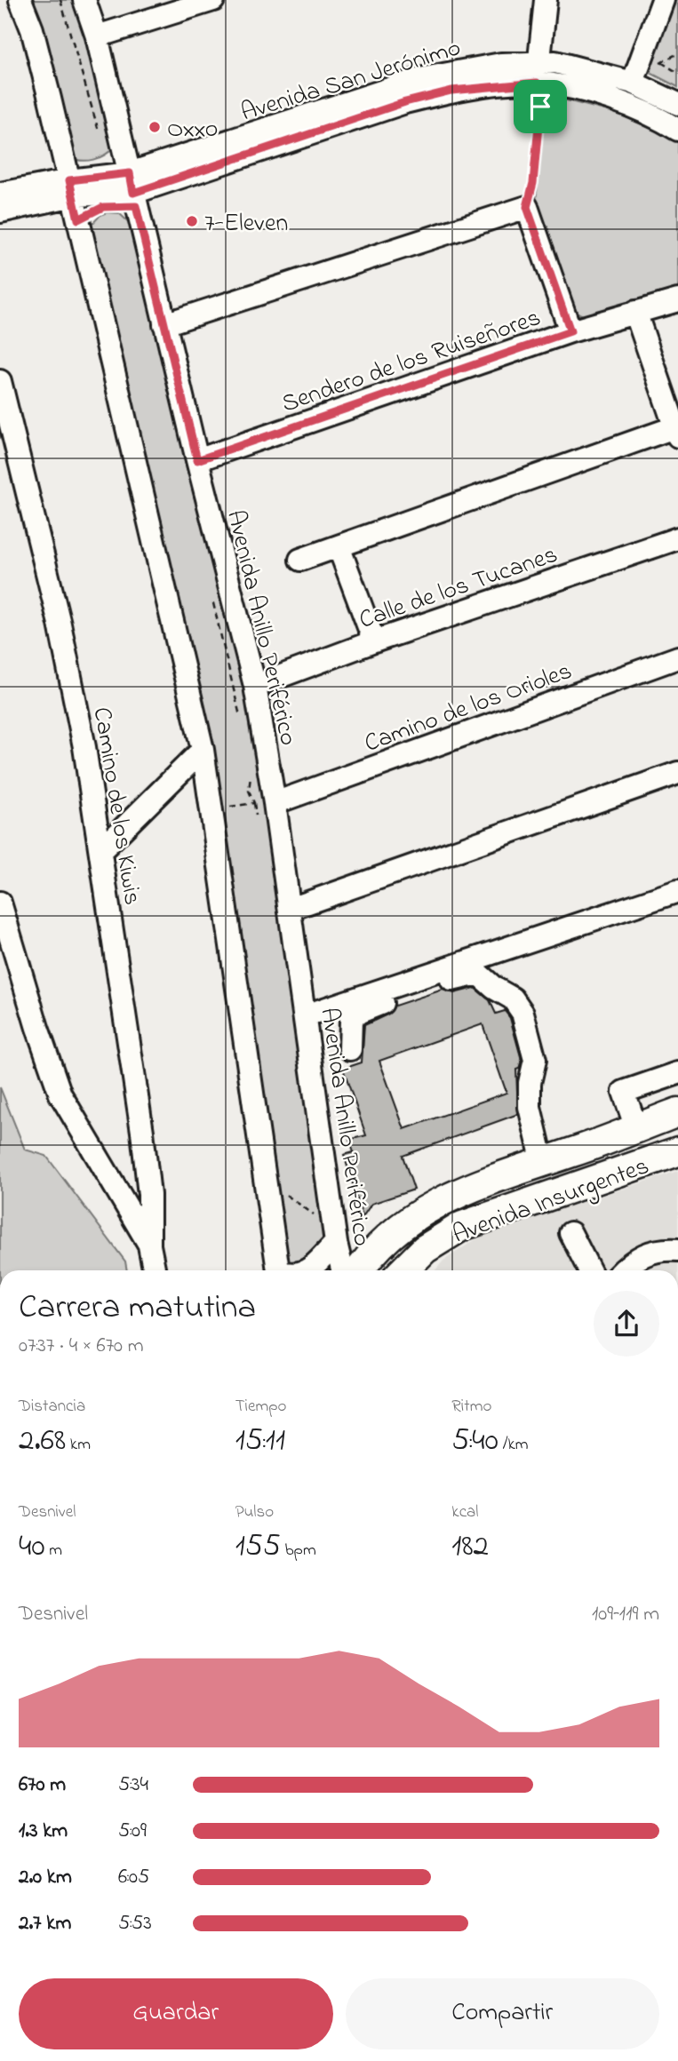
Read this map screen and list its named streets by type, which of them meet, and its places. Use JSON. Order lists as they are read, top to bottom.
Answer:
{
  "streets": {
    "main road": ["Avenida Insurgentes"],
    "street": [
      "Avenida San Jerónimo",
      "Sendero de los Ruiseñores",
      "Calle de los Tucanes",
      "Avenida Anillo Periférico",
      "Camino de los Orioles",
      "Camino de los Kiwis"
    ]
  },
  "crossings": [
    ["Avenida San Jerónimo", "Avenida Anillo Periférico"],
    ["Sendero de los Ruiseñores", "Avenida Anillo Periférico"],
    ["Calle de los Tucanes", "Avenida Anillo Periférico"],
    ["Avenida Anillo Periférico", "Camino de los Orioles"]
  ],
  "places": ["Oxxo", "7-Eleven"],
  "page": {
    "heading": ["Carrera matutina", "07:37 · 4 × 670 m"],
    "stats": [
      ["Distancia", "2.68 km"],
      ["Tiempo", "15:11"],
      ["Ritmo", "5:40 /km"],
      ["Desnivel", "40 m"],
      ["Pulso", "155 bpm"],
      ["kcal", "182"]
    ],
    "chart": ["Desnivel", "109–119 m"],
    "list": [
      {
        "name": "670 m",
        "note": "5:34"
      },
      {
        "name": "1.3 km",
        "note": "5:09"
      },
      {
        "name": "2.0 km",
        "note": "6:05"
      },
      {
        "name": "2.7 km",
        "note": "5:53"
      }
    ],
    "buttons": ["Guardar", "Compartir"]
  }
}
